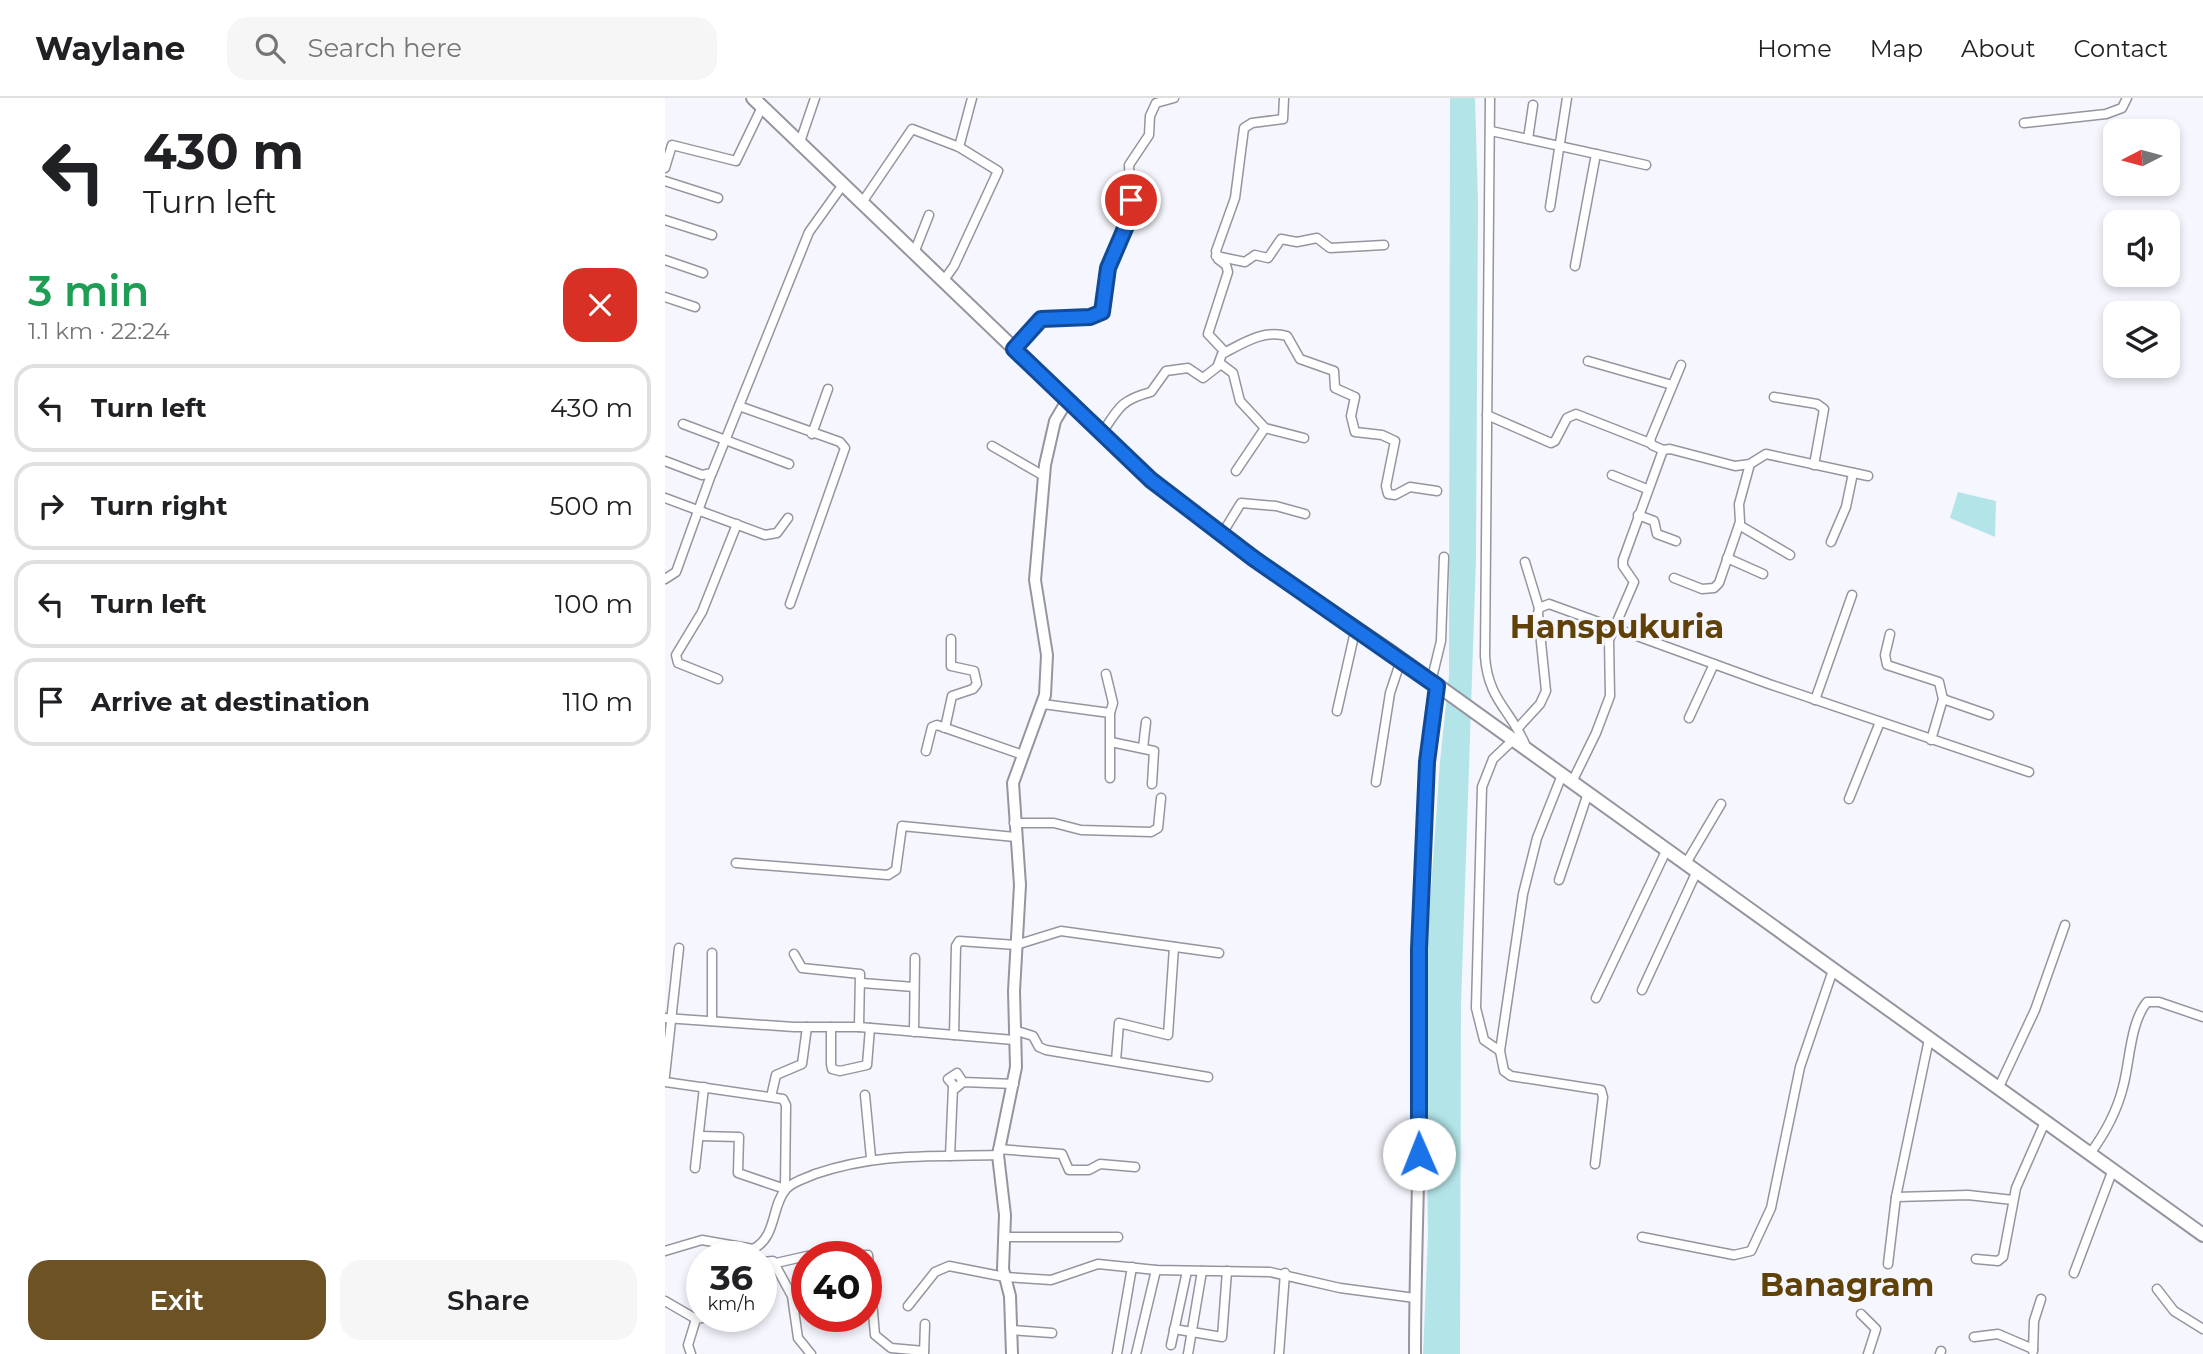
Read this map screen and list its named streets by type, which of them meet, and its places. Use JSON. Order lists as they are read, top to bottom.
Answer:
{
  "districts": ["Hanspukuria", "Banagram"],
  "north": "left",
  "page": {
    "header": "Waylane",
    "search": "Search here",
    "nav": [
      "Home",
      "Map",
      "About",
      "Contact"
    ],
    "turn": ["430 m", "Turn left"],
    "heading": ["3 min", "1.1 km · 22:24"],
    "list": [
      {
        "name": "Turn left",
        "value": "430 m"
      },
      {
        "name": "Turn right",
        "value": "500 m"
      },
      {
        "name": "Turn left",
        "value": "100 m"
      },
      {
        "name": "Arrive at destination",
        "value": "110 m"
      }
    ],
    "speed": "36 km/h",
    "limit": "40",
    "buttons": ["Exit", "Share"]
  }
}
